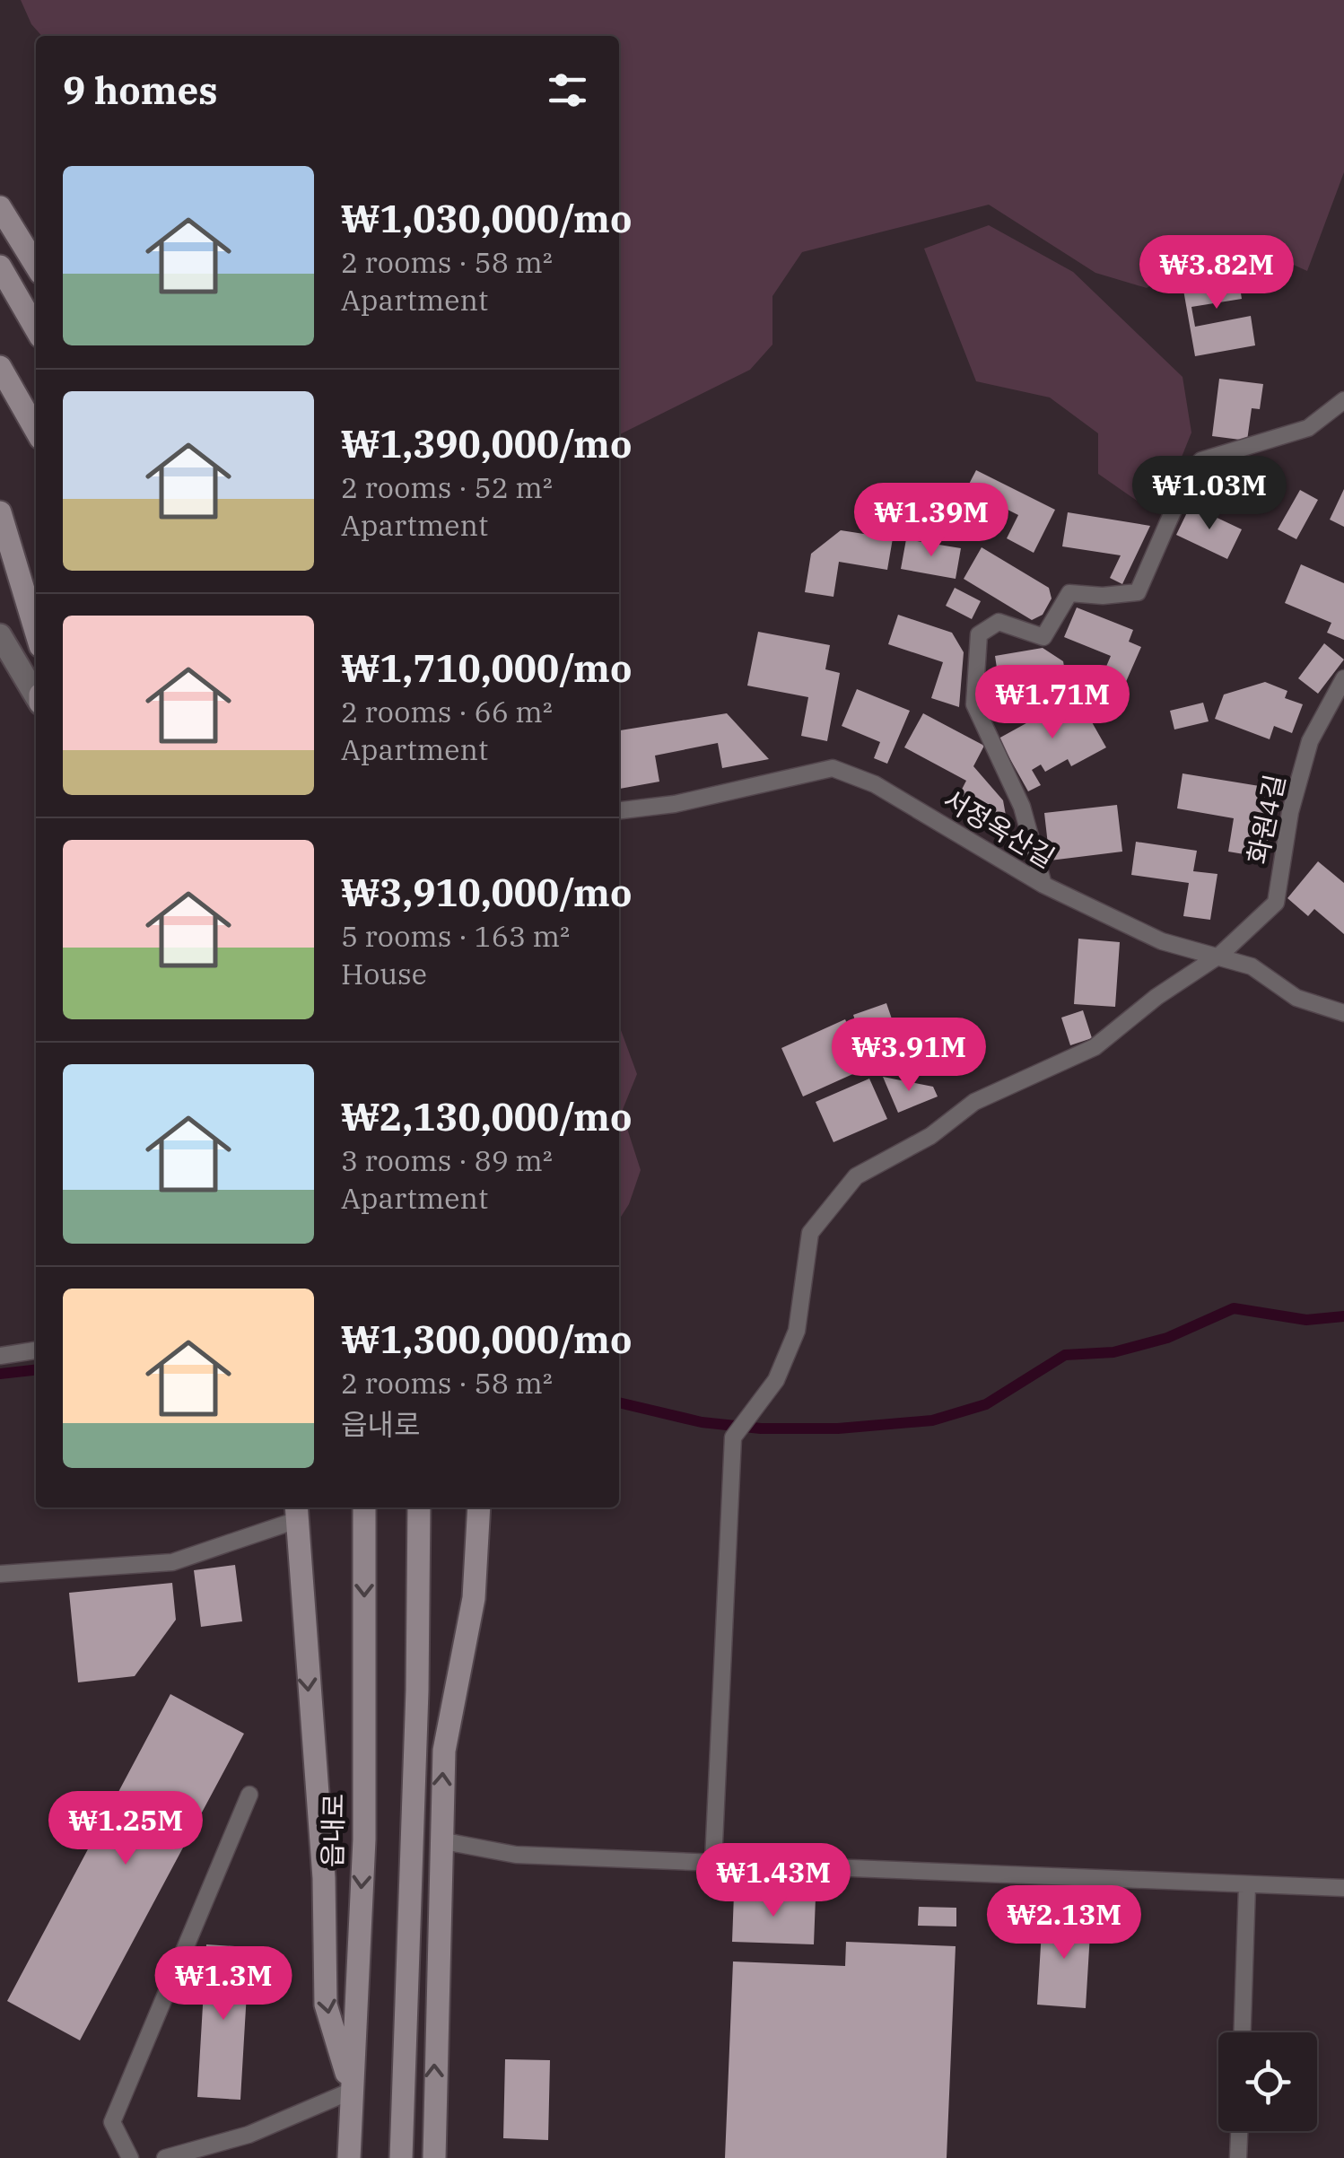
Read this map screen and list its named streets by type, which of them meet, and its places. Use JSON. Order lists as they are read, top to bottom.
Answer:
{
  "streets": {
    "street": ["읍내로"],
    "lane": ["화원4길", "서정옥산길"]
  },
  "crossings": [
    ["화원4길", "서정옥산길"]
  ],
  "page": {
    "heading": "9 homes",
    "list": [
      {
        "name": "₩1,030,000/mo",
        "note": "2 rooms · 58 m² · Apartment"
      },
      {
        "name": "₩1,390,000/mo",
        "note": "2 rooms · 52 m² · Apartment"
      },
      {
        "name": "₩1,710,000/mo",
        "note": "2 rooms · 66 m² · Apartment"
      },
      {
        "name": "₩3,910,000/mo",
        "note": "5 rooms · 163 m² · House"
      },
      {
        "name": "₩2,130,000/mo",
        "note": "3 rooms · 89 m² · Apartment"
      },
      {
        "name": "₩1,300,000/mo",
        "note": "2 rooms · 58 m² · 읍내로"
      }
    ],
    "price": [
      "₩3.82M",
      "₩1.03M",
      "₩1.39M",
      "₩1.71M",
      "₩3.91M",
      "₩1.25M",
      "₩1.43M",
      "₩2.13M",
      "₩1.3M"
    ]
  }
}
